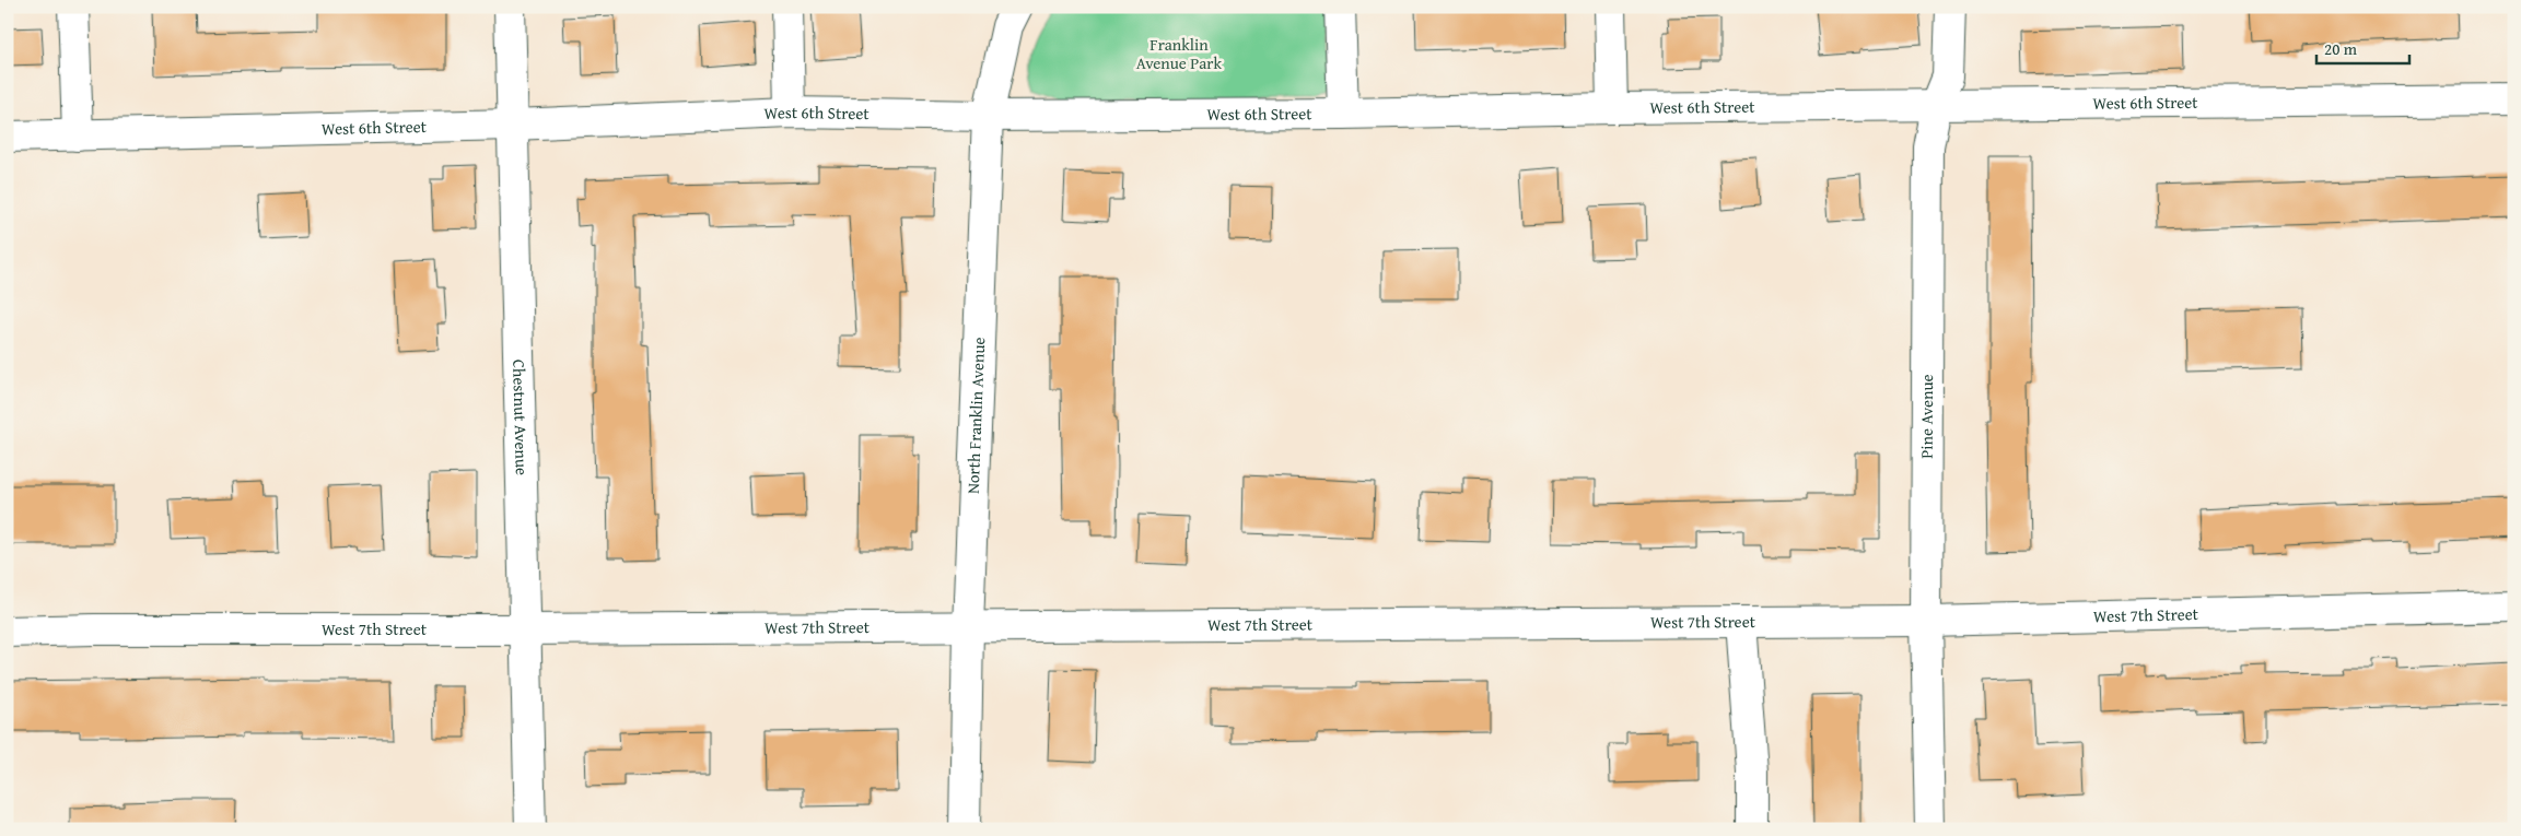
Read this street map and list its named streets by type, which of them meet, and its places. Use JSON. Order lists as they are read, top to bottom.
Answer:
{
  "streets": {
    "street": [
      "West 6th Street",
      "North Franklin Avenue",
      "Pine Avenue",
      "Chestnut Avenue",
      "West 7th Street"
    ]
  },
  "crossings": [
    ["West 6th Street", "North Franklin Avenue"],
    ["West 6th Street", "Pine Avenue"],
    ["West 6th Street", "Chestnut Avenue"],
    ["North Franklin Avenue", "West 7th Street"],
    ["Pine Avenue", "West 7th Street"],
    ["Chestnut Avenue", "West 7th Street"]
  ],
  "parks": ["Franklin Avenue Park"],
  "scale_bar": "20 m"
}
